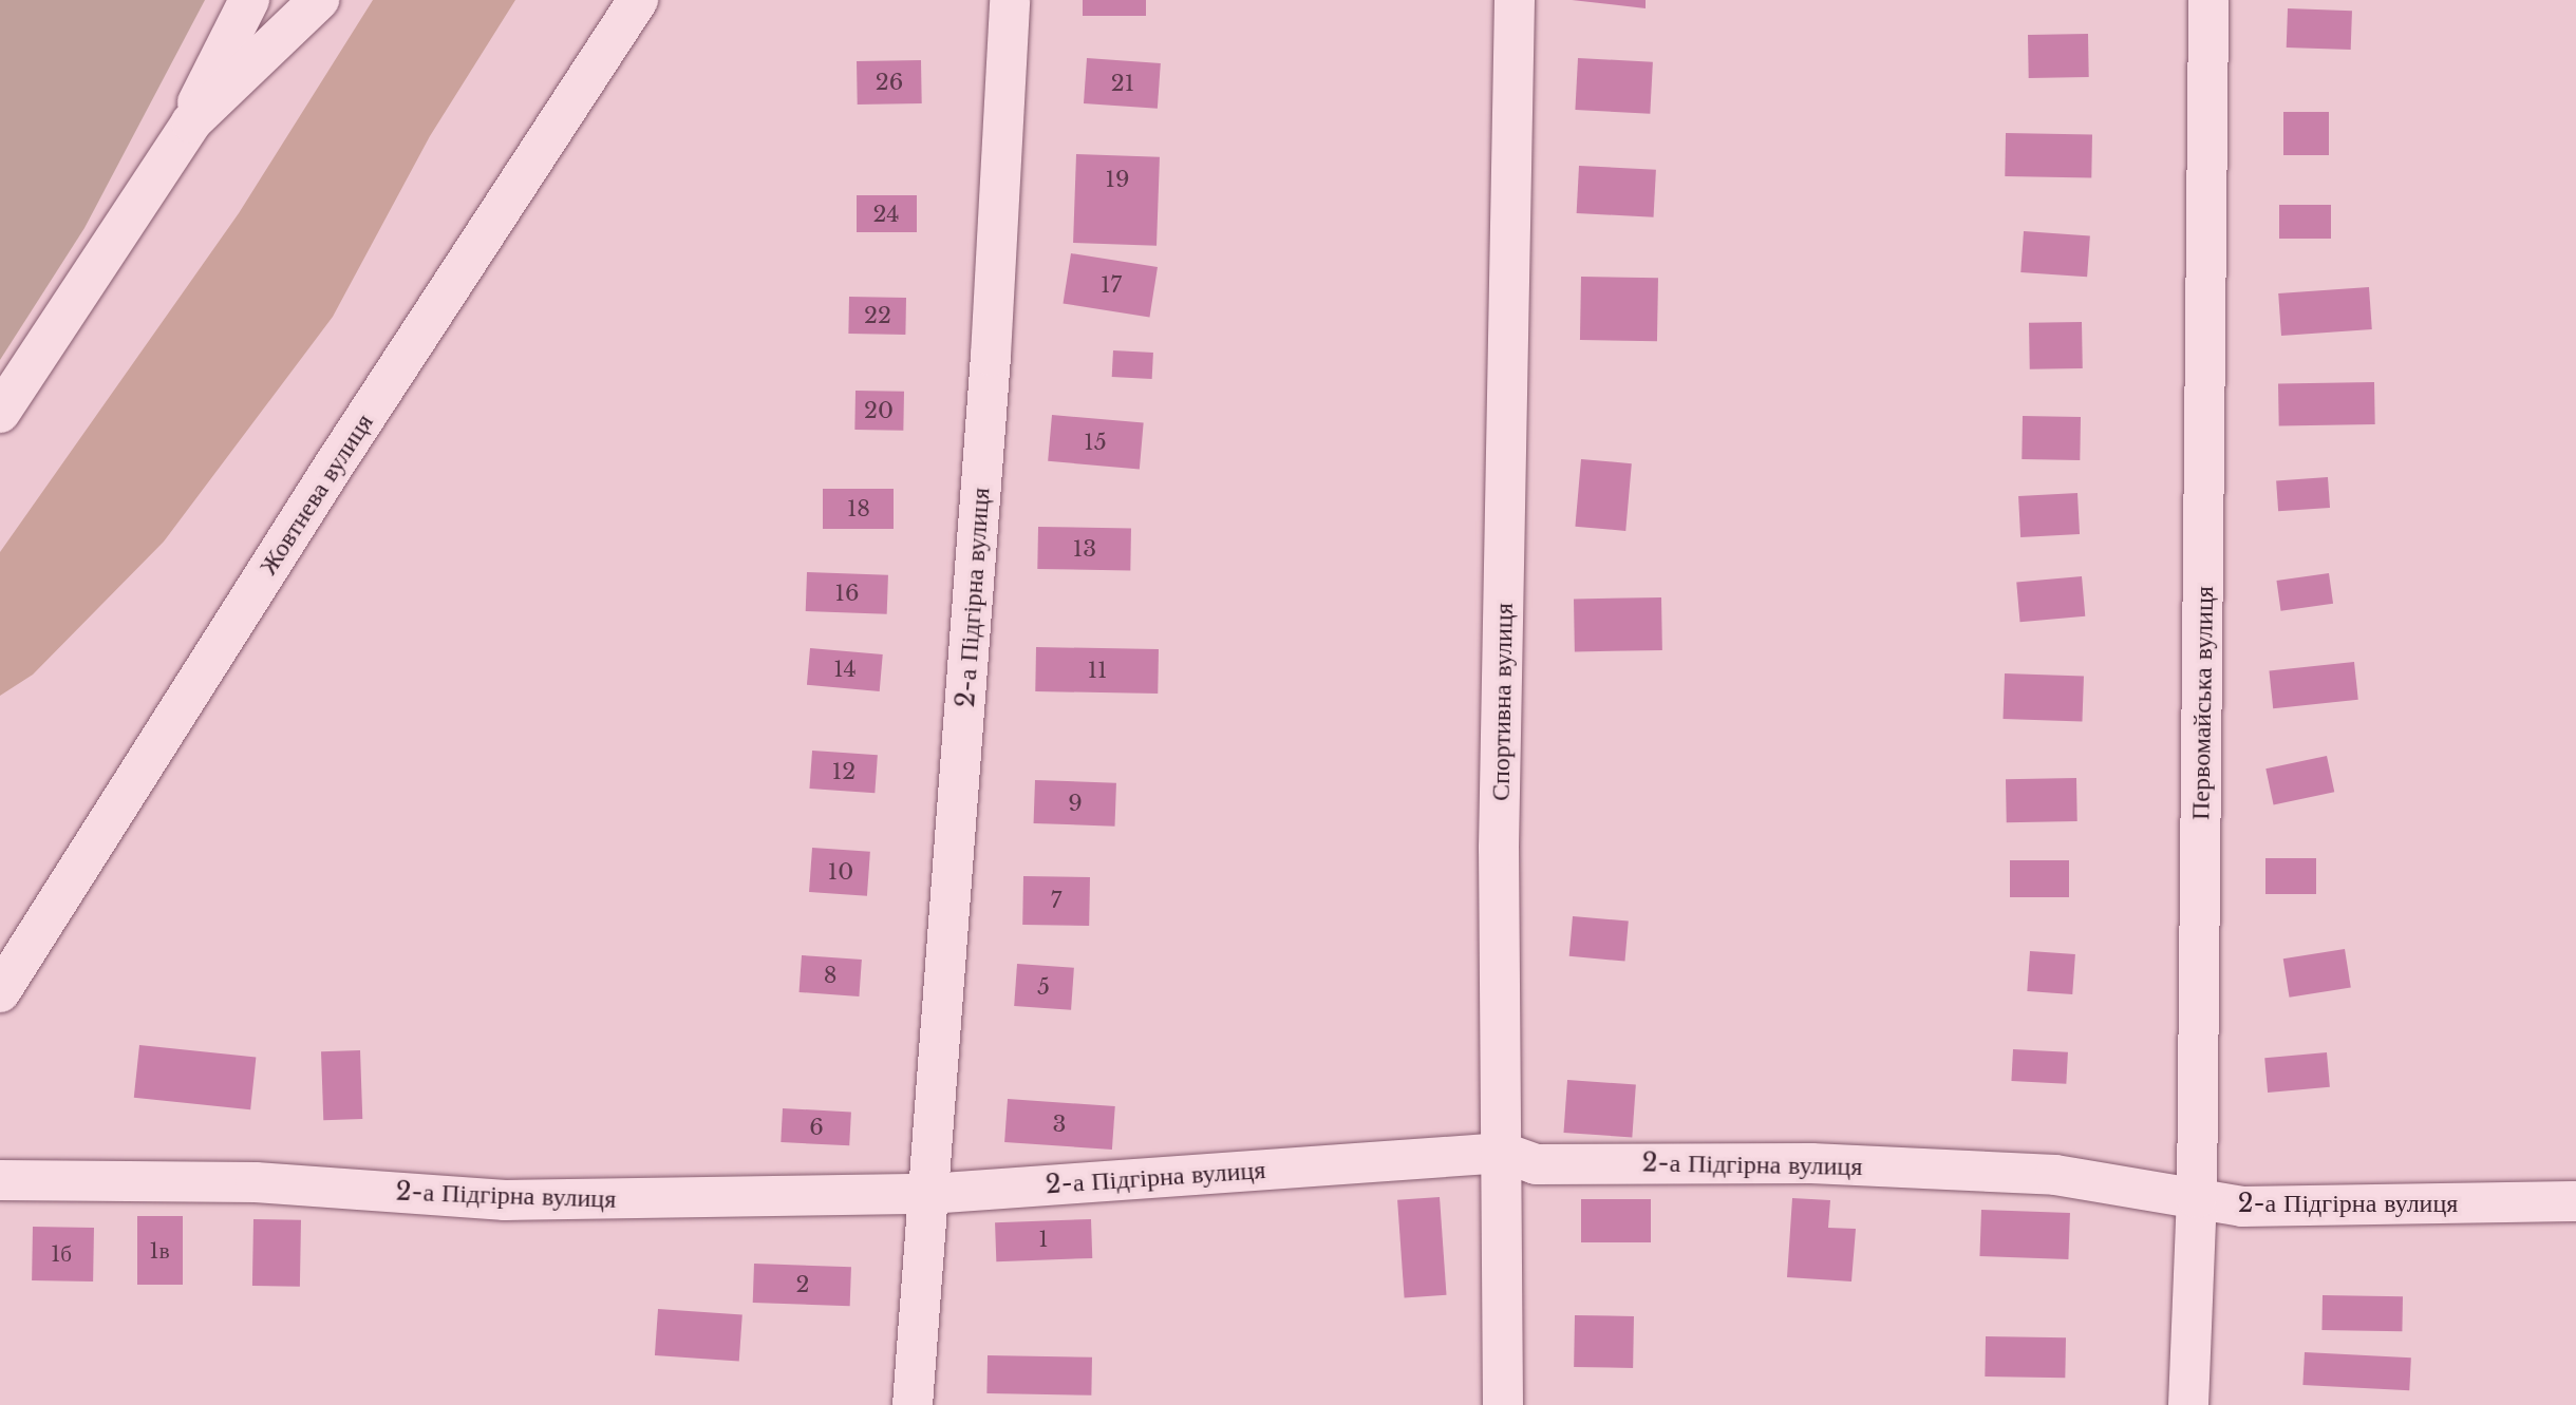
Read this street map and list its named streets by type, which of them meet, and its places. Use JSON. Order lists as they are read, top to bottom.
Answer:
{
  "streets": {
    "street": [
      "Жовтнева вулиця",
      "2-а Підгірна вулиця",
      "Спортивна вулиця",
      "Первомайська вулиця"
    ]
  },
  "crossings": [
    ["2-а Підгірна вулиця", "Спортивна вулиця"],
    ["2-а Підгірна вулиця", "Первомайська вулиця"]
  ],
  "house_numbers": [
    "26",
    "21",
    "19",
    "24",
    "17",
    "22",
    "20",
    "15",
    "18",
    "13",
    "16",
    "14",
    "11",
    "12",
    "9",
    "10",
    "7",
    "8",
    "5",
    "3",
    "6",
    "1",
    "1в",
    "1б",
    "2"
  ]
}
